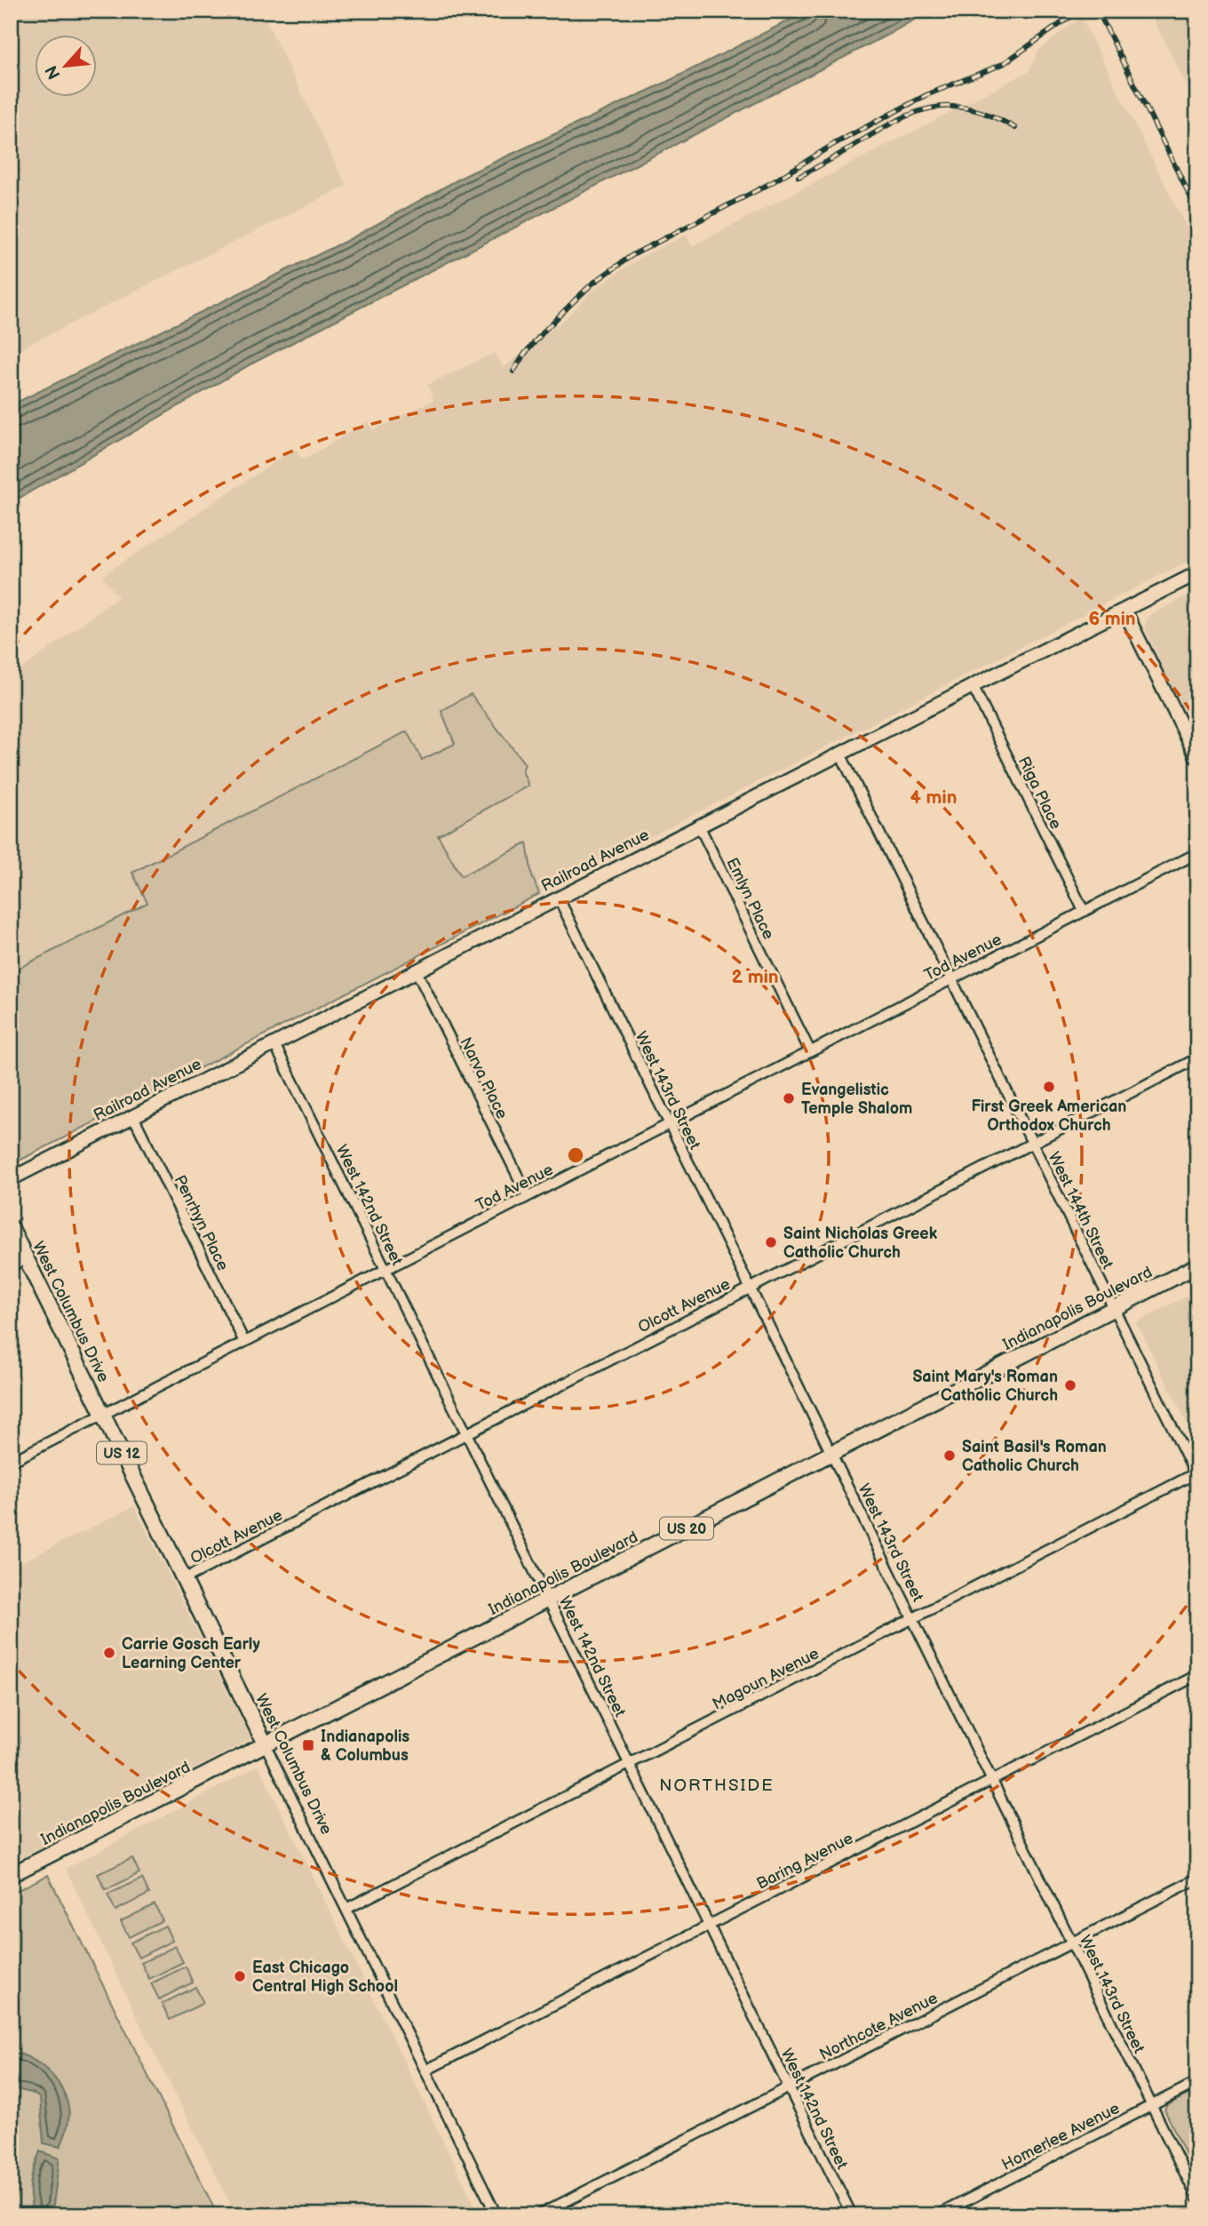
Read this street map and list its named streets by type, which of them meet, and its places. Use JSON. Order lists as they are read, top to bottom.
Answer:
{
  "streets": {
    "main road": [
      "Indianapolis Boulevard",
      "West Columbus Drive",
      "US 12",
      "US 20"
    ],
    "street": [
      "Riga Place",
      "Railroad Avenue",
      "Emlyn Place",
      "Tod Avenue",
      "Narva Place",
      "West 143rd Street",
      "West 142nd Street",
      "West 144th Street",
      "Penrhyn Place",
      "Olcott Avenue",
      "Magoun Avenue",
      "Baring Avenue",
      "Northcote Avenue",
      "Homerlee Avenue"
    ]
  },
  "crossings": [
    ["Riga Place", "Railroad Avenue"],
    ["Riga Place", "Tod Avenue"],
    ["Railroad Avenue", "Emlyn Place"],
    ["Railroad Avenue", "Narva Place"],
    ["Railroad Avenue", "West 143rd Street"],
    ["Railroad Avenue", "West 142nd Street"],
    ["Railroad Avenue", "West 144th Street"],
    ["Railroad Avenue", "Penrhyn Place"],
    ["Emlyn Place", "Tod Avenue"],
    ["Tod Avenue", "Narva Place"],
    ["Tod Avenue", "West 143rd Street"],
    ["Tod Avenue", "West 142nd Street"],
    ["Tod Avenue", "West 144th Street"],
    ["Tod Avenue", "Penrhyn Place"],
    ["Tod Avenue", "West Columbus Drive"],
    ["West 143rd Street", "Olcott Avenue"],
    ["West 143rd Street", "Indianapolis Boulevard"],
    ["West 143rd Street", "Magoun Avenue"],
    ["West 143rd Street", "Baring Avenue"],
    ["West 143rd Street", "Northcote Avenue"],
    ["West 143rd Street", "Homerlee Avenue"],
    ["West 142nd Street", "Olcott Avenue"],
    ["West 142nd Street", "Indianapolis Boulevard"],
    ["West 142nd Street", "Magoun Avenue"],
    ["West 142nd Street", "Baring Avenue"],
    ["West 142nd Street", "Northcote Avenue"],
    ["West 144th Street", "Olcott Avenue"],
    ["West 144th Street", "Indianapolis Boulevard"],
    ["West 144th Street", "Magoun Avenue"],
    ["Olcott Avenue", "West Columbus Drive"],
    ["Indianapolis Boulevard", "West Columbus Drive"],
    ["West Columbus Drive", "Magoun Avenue"],
    ["West Columbus Drive", "Baring Avenue"]
  ],
  "districts": ["NORTHSIDE"],
  "places": {
    "other": [
      "First Greek American Orthodox Church",
      "Evangelistic Temple Shalom",
      "Saint Nicholas Greek Catholic Church",
      "Saint Mary's Roman Catholic Church",
      "Saint Basil's Roman Catholic Church",
      "Carrie Gosch Early Learning Center",
      "East Chicago Central High School"
    ],
    "transit": ["Indianapolis & Columbus"]
  },
  "north": "bottom left",
  "rings": ["6 min", "4 min", "2 min"]
}
